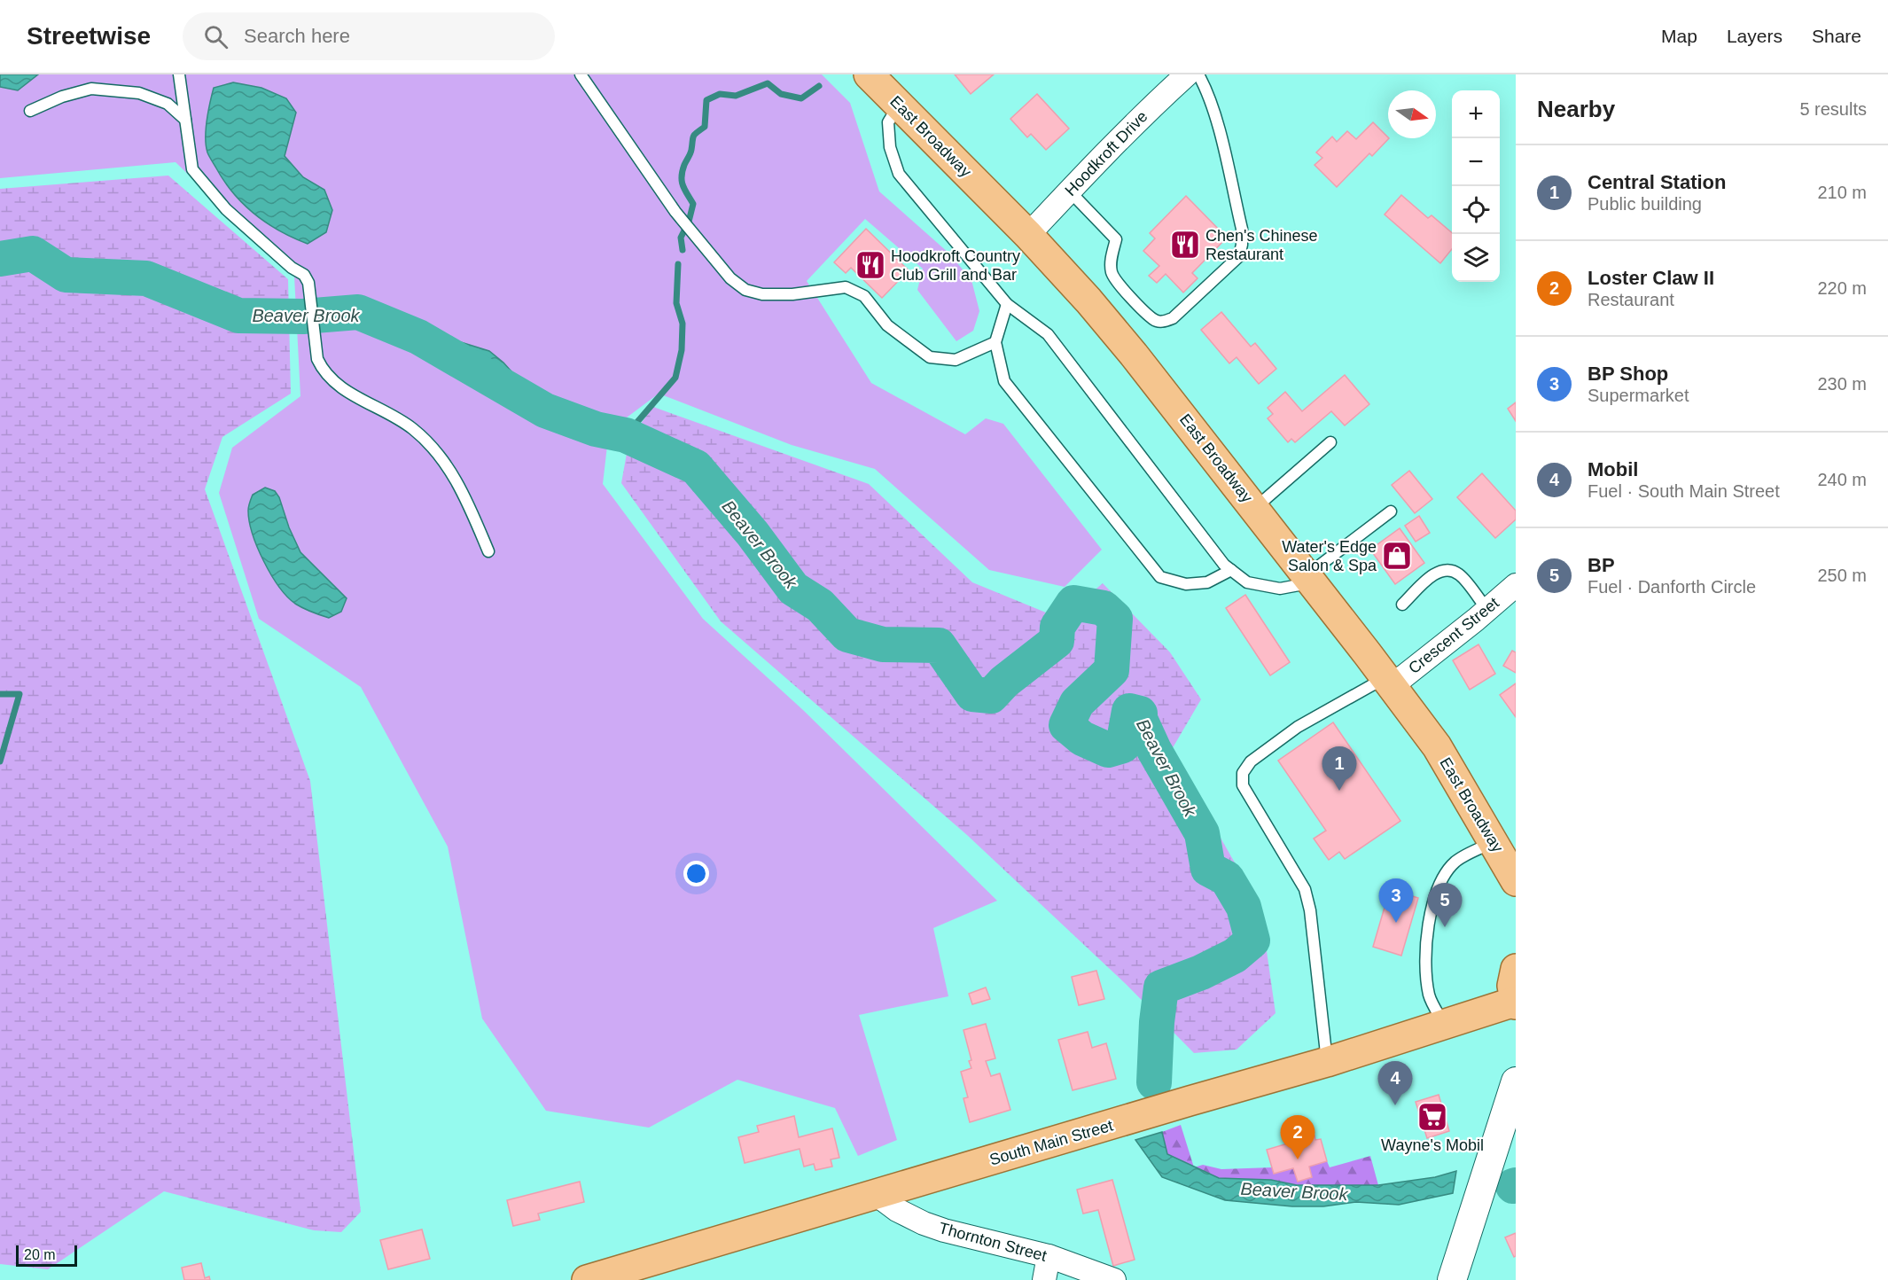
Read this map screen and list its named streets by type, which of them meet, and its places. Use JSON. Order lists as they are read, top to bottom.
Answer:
{
  "streets": {
    "main road": ["East Broadway", "South Main Street"],
    "street": ["Hoodkroft Drive", "Crescent Street", "Thornton Street"]
  },
  "crossings": [
    ["East Broadway", "Hoodkroft Drive"],
    ["East Broadway", "Crescent Street"],
    ["South Main Street", "Thornton Street"]
  ],
  "water": ["Beaver Brook"],
  "places": {
    "restaurant": ["Chen's Chinese Restaurant", "Hoodkroft Country Club Grill and Bar"],
    "shop": ["Water's Edge Salon & Spa"],
    "supermarket": ["Wayne's Mobil"]
  },
  "scale_bar": "20 m",
  "north": "right",
  "page": {
    "header": "Streetwise",
    "search": "Search here",
    "nav": ["Map", "Layers", "Share"],
    "heading": ["Nearby", "5 results"],
    "map_buttons": ["+", "−"],
    "list": [
      {
        "mark": "1",
        "name": "Central Station",
        "note": "Public building",
        "value": "210 m"
      },
      {
        "mark": "2",
        "name": "Loster Claw II",
        "note": "Restaurant",
        "value": "220 m"
      },
      {
        "mark": "3",
        "name": "BP Shop",
        "note": "Supermarket",
        "value": "230 m"
      },
      {
        "mark": "4",
        "name": "Mobil",
        "note": "Fuel · South Main Street",
        "value": "240 m"
      },
      {
        "mark": "5",
        "name": "BP",
        "note": "Fuel · Danforth Circle",
        "value": "250 m"
      }
    ],
    "pins": [
      "1",
      "3",
      "5",
      "4",
      "2"
    ],
    "scale": "20 m"
  }
}
